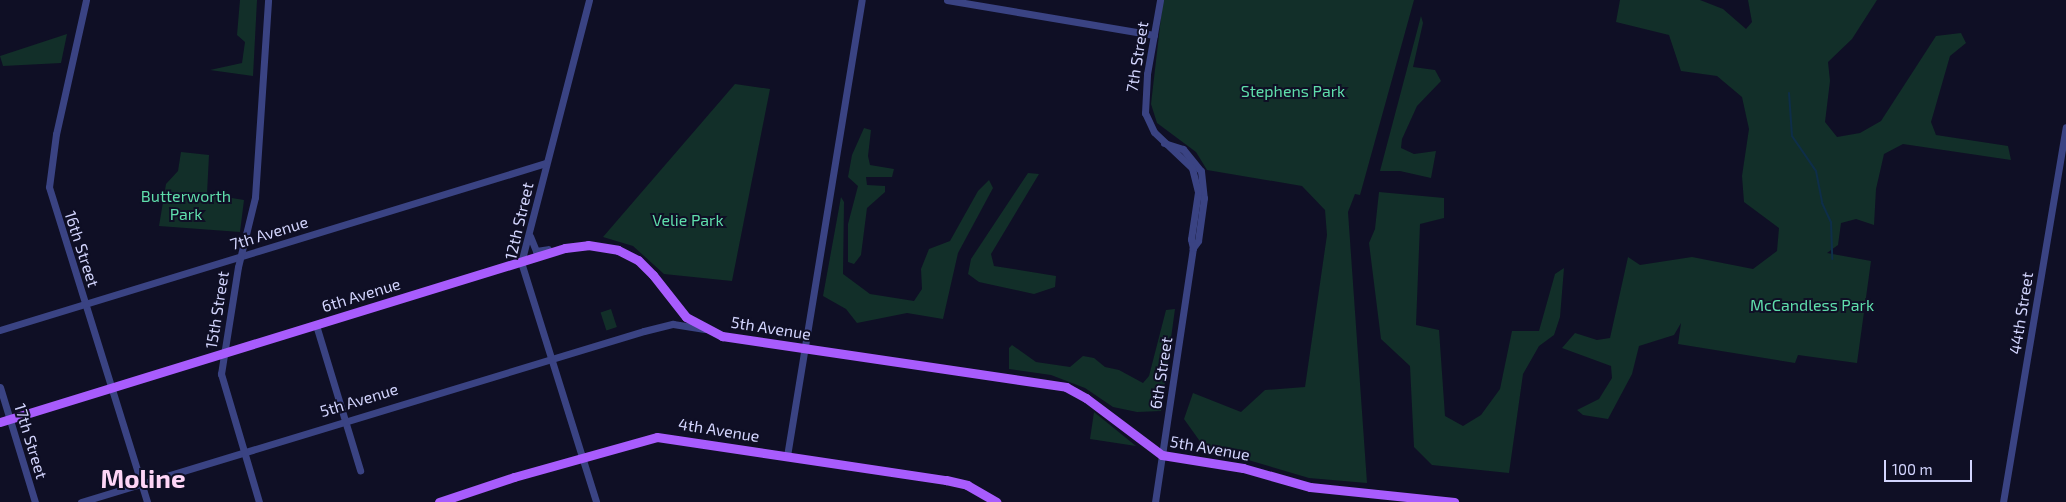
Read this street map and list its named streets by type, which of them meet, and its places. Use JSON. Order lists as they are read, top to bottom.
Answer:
{
  "streets": {
    "main road": ["6th Avenue", "5th Avenue", "4th Avenue"],
    "street": [
      "7th Street",
      "12th Street",
      "7th Avenue",
      "16th Street",
      "15th Street",
      "44th Street",
      "6th Street",
      "17th Street"
    ]
  },
  "crossings": [
    ["7th Street", "6th Street"],
    ["12th Street", "7th Avenue"],
    ["12th Street", "6th Avenue"],
    ["12th Street", "5th Avenue"],
    ["12th Street", "4th Avenue"],
    ["7th Avenue", "16th Street"],
    ["7th Avenue", "15th Street"],
    ["16th Street", "6th Avenue"],
    ["16th Street", "5th Avenue"],
    ["6th Avenue", "15th Street"],
    ["6th Avenue", "5th Avenue"],
    ["6th Avenue", "17th Street"],
    ["15th Street", "5th Avenue"],
    ["5th Avenue", "6th Street"]
  ],
  "districts": ["Moline"],
  "parks": [
    "Stephens Park",
    "Butterworth Park",
    "Velie Park",
    "McCandless Park"
  ],
  "scale_bar": "100 m"
}
